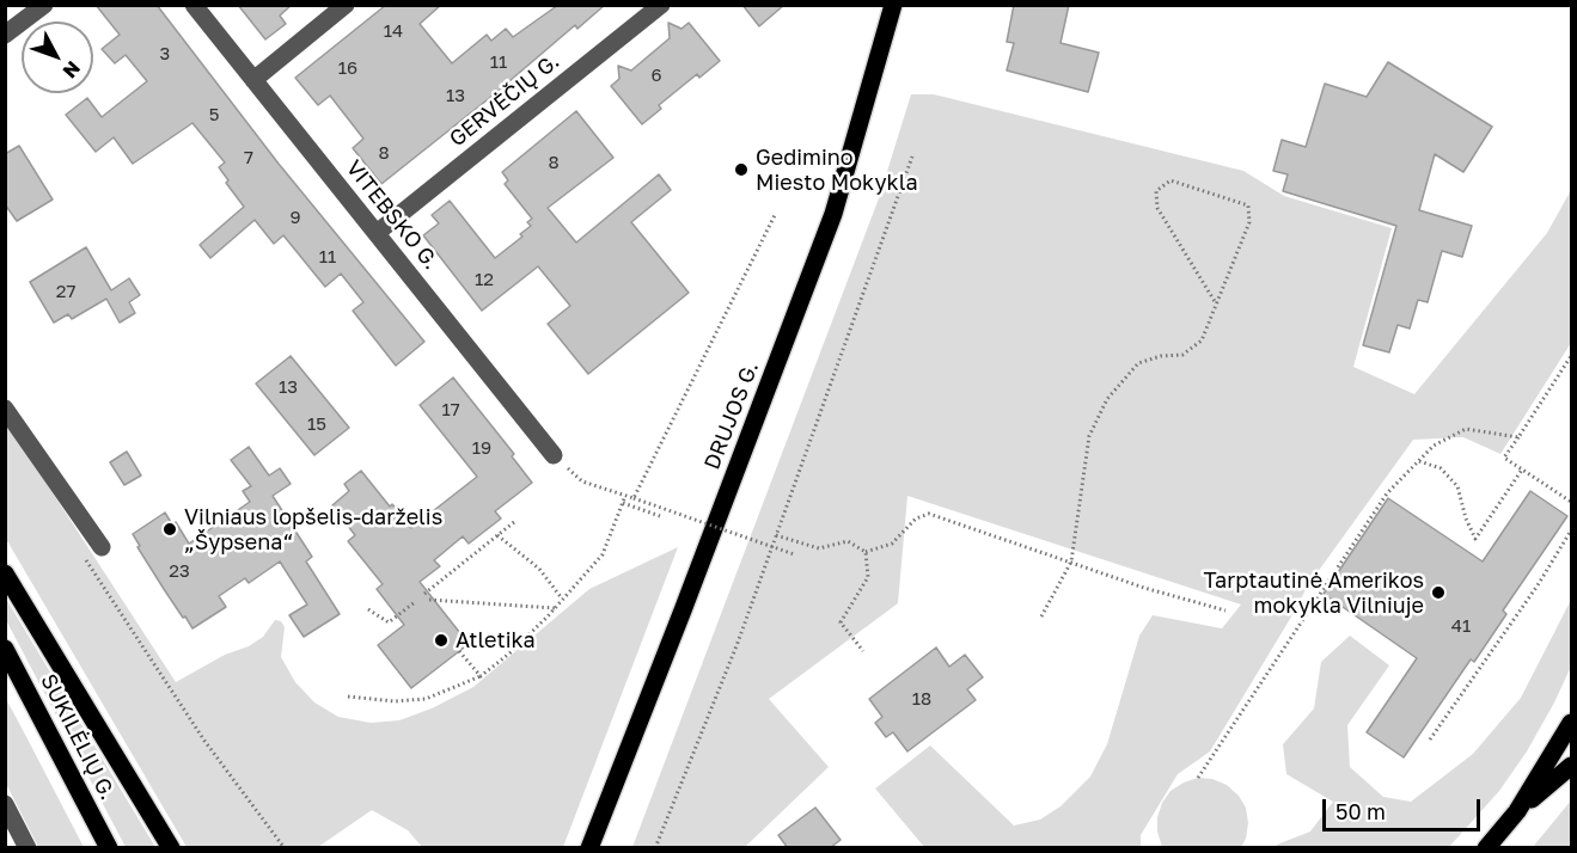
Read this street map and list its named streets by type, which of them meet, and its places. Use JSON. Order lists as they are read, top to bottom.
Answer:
{
  "streets": {
    "main road": ["DRUJOS G.", "SUKILĖLIŲ G."],
    "street": ["GERVĖČIŲ G.", "VITEBSKO G."]
  },
  "crossings": [
    ["GERVĖČIŲ G.", "VITEBSKO G."]
  ],
  "places": [
    "Gedimino Miesto Mokykla",
    "Vilniaus lopšelis-darželis „Šypsena“",
    "Tarptautinė Amerikos mokykla Vilniuje",
    "Atletika"
  ],
  "house_numbers": [
    "14",
    "3",
    "11",
    "16",
    "6",
    "13",
    "5",
    "8",
    "7",
    "8",
    "9",
    "11",
    "12",
    "27",
    "13",
    "17",
    "15",
    "19",
    "23",
    "41",
    "18"
  ],
  "scale_bar": "50 m",
  "north": "bottom right"
}
